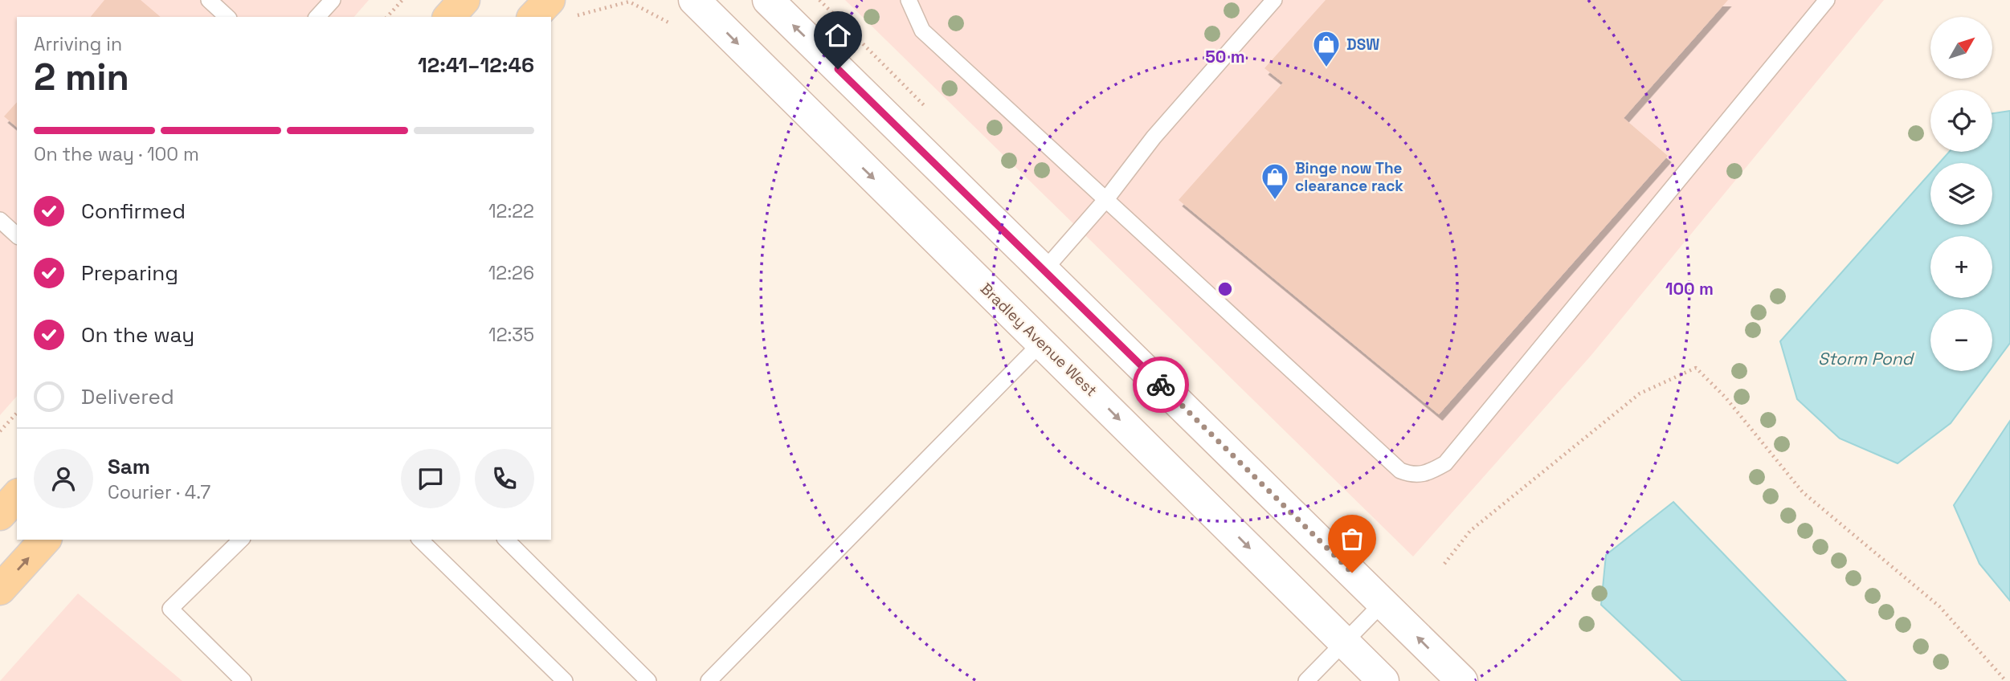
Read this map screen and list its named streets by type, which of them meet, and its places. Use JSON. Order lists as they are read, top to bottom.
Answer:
{
  "streets": {
    "main road": ["Bradley Avenue West"]
  },
  "water": ["Storm Pond"],
  "places": {
    "shop": ["DSW", "Binge now The clearance rack"]
  },
  "north": "top right",
  "page": {
    "map_buttons": ["+", "−"],
    "heading": ["2 min", "Arriving in", "12:41–12:46"],
    "panel": ["Sam", "Courier · 4.7"],
    "bar": "On the way · 100 m",
    "list": [
      ["Confirmed", "12:22"],
      ["Preparing", "12:26"],
      ["On the way", "12:35"],
      "Delivered"
    ]
  },
  "rings": ["50 m", "100 m"]
}
